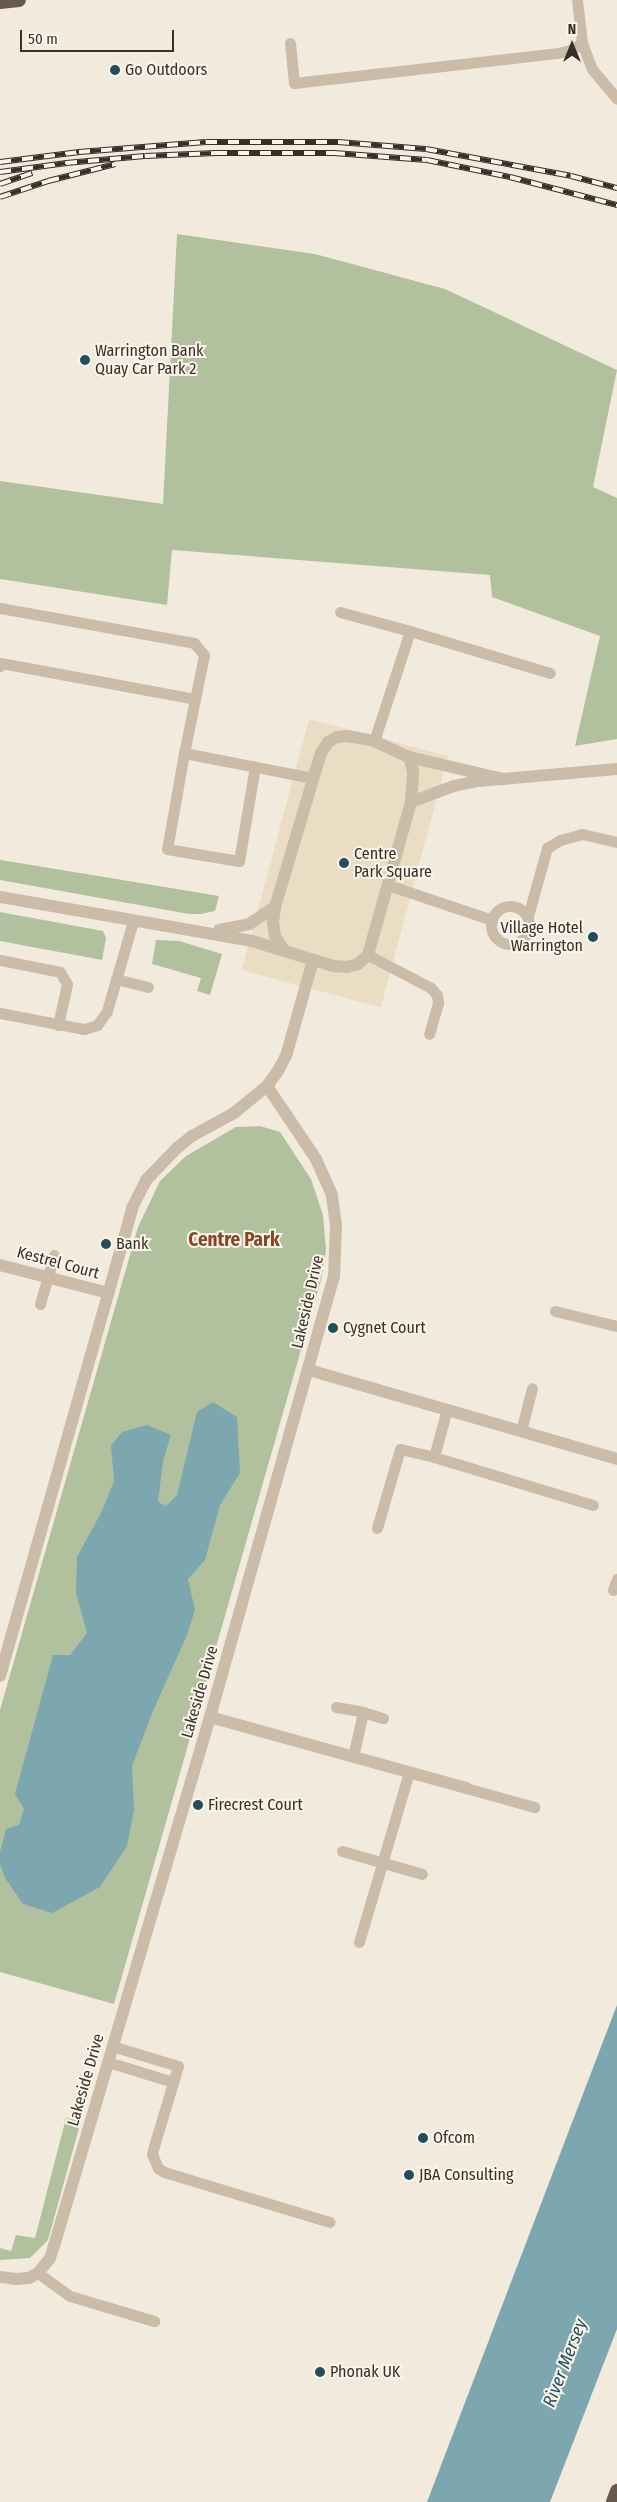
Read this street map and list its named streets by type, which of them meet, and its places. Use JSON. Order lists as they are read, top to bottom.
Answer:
{
  "streets": {
    "street": ["Kestrel Court", "Lakeside Drive"]
  },
  "districts": ["Centre Park"],
  "water": ["River Mersey"],
  "places": [
    "Go Outdoors",
    "Warrington Bank Quay Car Park 2",
    "Centre Park Square",
    "Village Hotel Warrington",
    "Bank",
    "Cygnet Court",
    "Firecrest Court",
    "Ofcom",
    "JBA Consulting",
    "Phonak UK"
  ],
  "scale_bar": "50 m",
  "north": "top"
}
